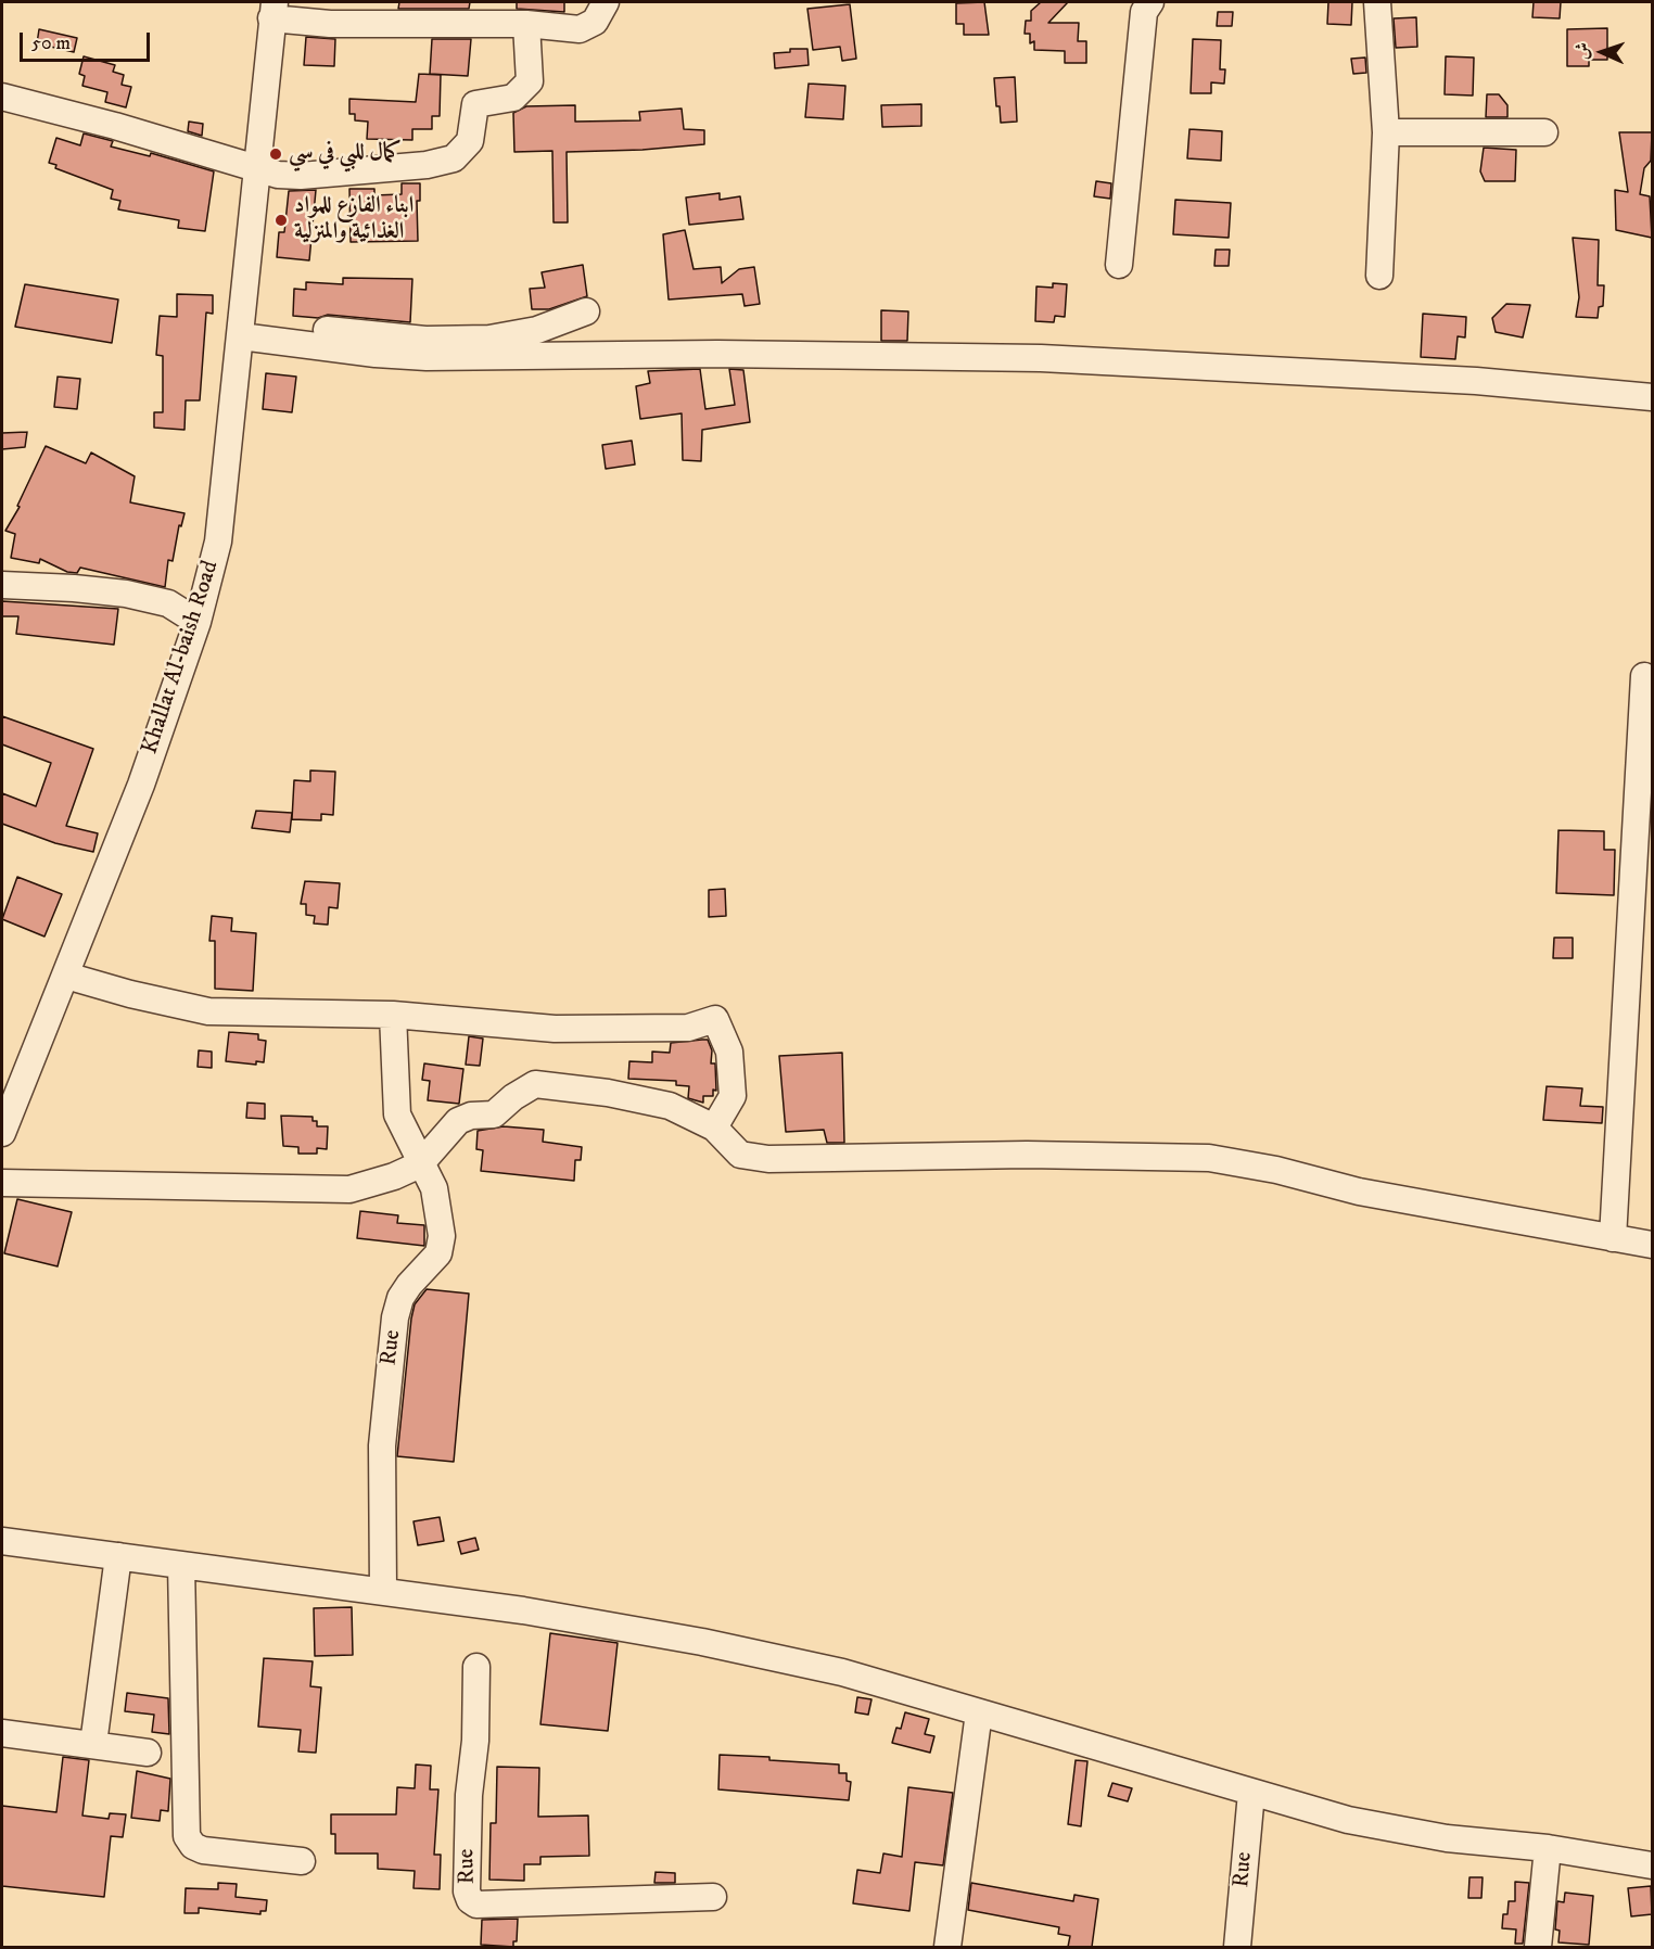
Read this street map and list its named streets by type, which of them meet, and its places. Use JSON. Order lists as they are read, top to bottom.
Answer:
{
  "streets": {
    "street": ["Khallat Al-baish Road", "Rue"]
  },
  "places": ["كمال للبي في سي", "ابناء الفازع للمواد الغذائية والمنزلية"],
  "scale_bar": "50 m",
  "north": "left"
}
